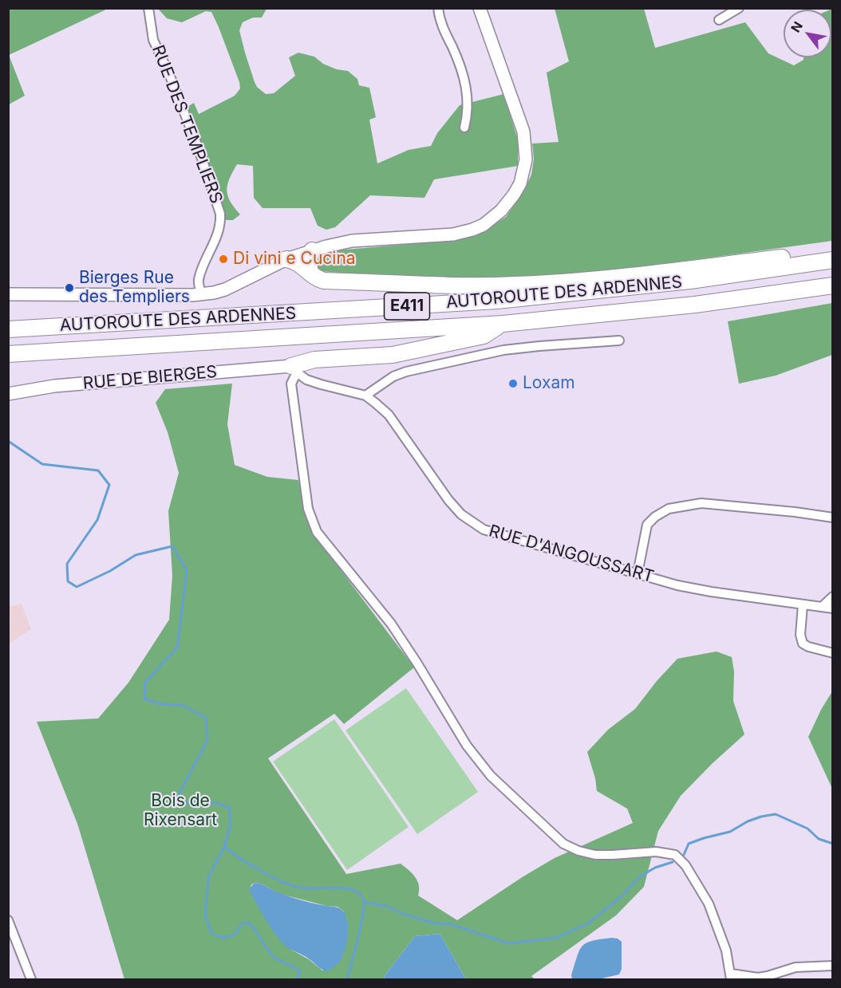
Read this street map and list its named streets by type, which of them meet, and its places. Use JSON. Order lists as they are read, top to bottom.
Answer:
{
  "streets": {
    "highway": ["AUTOROUTE DES ARDENNES", "E411"],
    "street": ["RUE DES TEMPLIERS", "RUE DE BIERGES", "RUE D'ANGOUSSART"]
  },
  "crossings": [
    ["RUE DE BIERGES", "RUE D'ANGOUSSART"]
  ],
  "parks": ["Bois de Rixensart"],
  "places": ["Di vini e Cucina", "Bierges Rue des Templiers", "Loxam"],
  "north": "top left"
}
